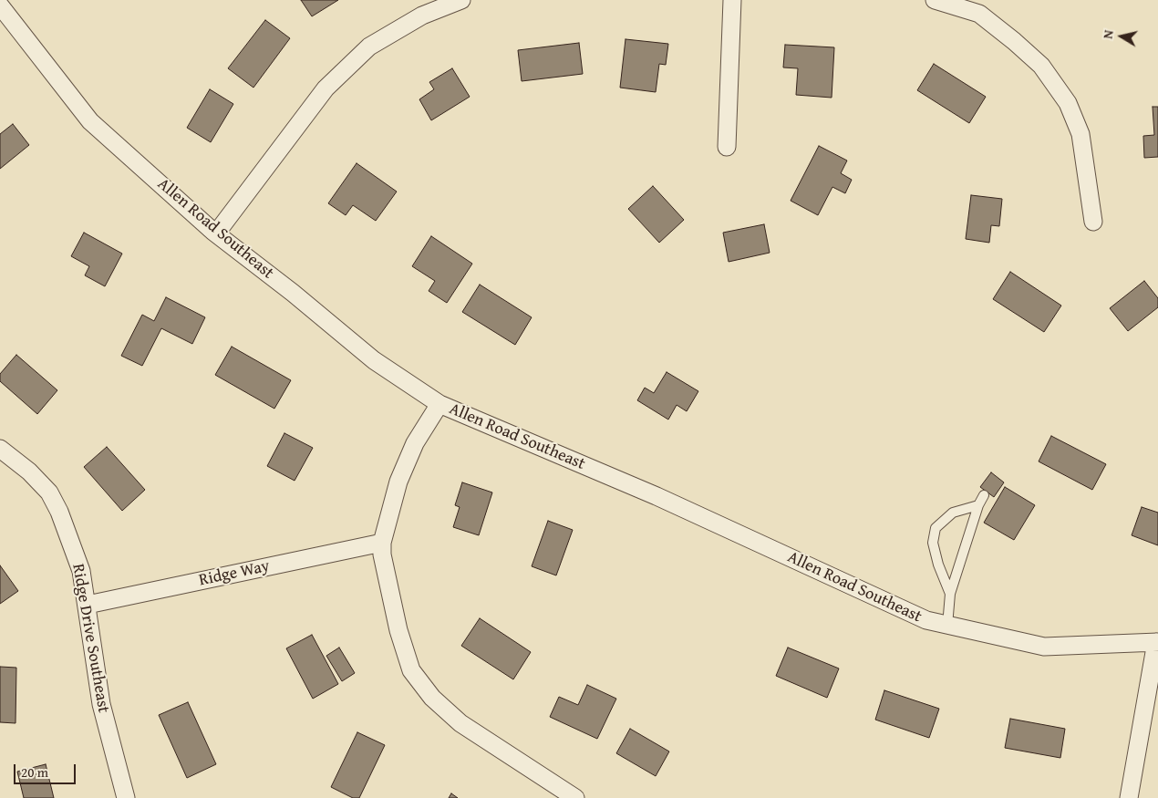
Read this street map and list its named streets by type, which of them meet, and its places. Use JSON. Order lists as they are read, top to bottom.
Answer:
{
  "streets": {
    "street": ["Allen Road Southeast", "Ridge Way", "Ridge Drive Southeast"]
  },
  "crossings": [
    ["Ridge Way", "Ridge Drive Southeast"]
  ],
  "scale_bar": "20 m",
  "north": "left"
}
